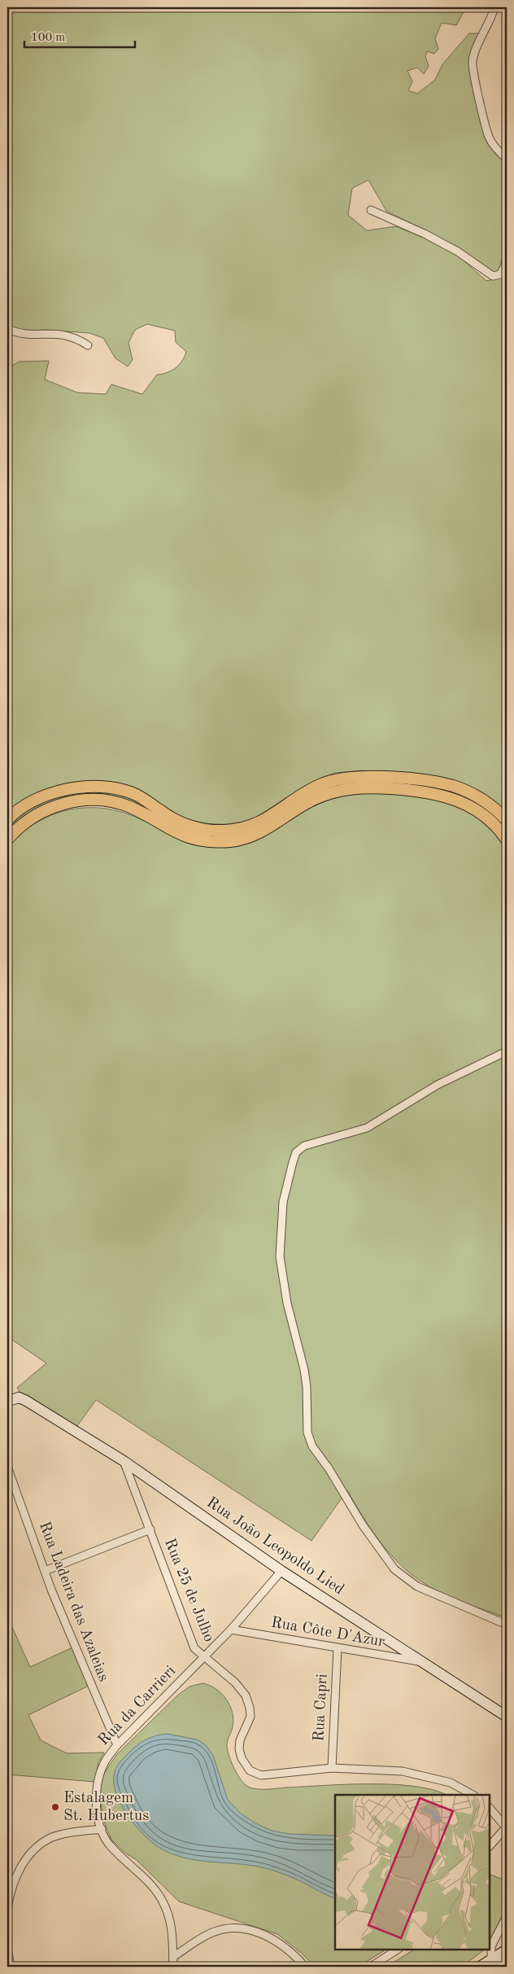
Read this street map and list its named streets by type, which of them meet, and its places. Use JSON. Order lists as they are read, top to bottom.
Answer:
{
  "streets": {
    "street": [
      "Rua João Leopoldo Lied",
      "Rua 25 de Julho",
      "Rua Ladeira das Azaleias",
      "Rua Côte D'Azur",
      "Rua da Carrieri",
      "Rua Capri"
    ]
  },
  "crossings": [
    ["Rua João Leopoldo Lied", "Rua 25 de Julho"],
    ["Rua João Leopoldo Lied", "Rua Côte D'Azur"],
    ["Rua João Leopoldo Lied", "Rua da Carrieri"],
    ["Rua 25 de Julho", "Rua da Carrieri"],
    ["Rua 25 de Julho", "Rua Capri"],
    ["Rua Ladeira das Azaleias", "Rua da Carrieri"],
    ["Rua Côte D'Azur", "Rua da Carrieri"],
    ["Rua Côte D'Azur", "Rua Capri"]
  ],
  "places": ["Estalagem St. Hubertus"],
  "scale_bar": "100 m"
}
